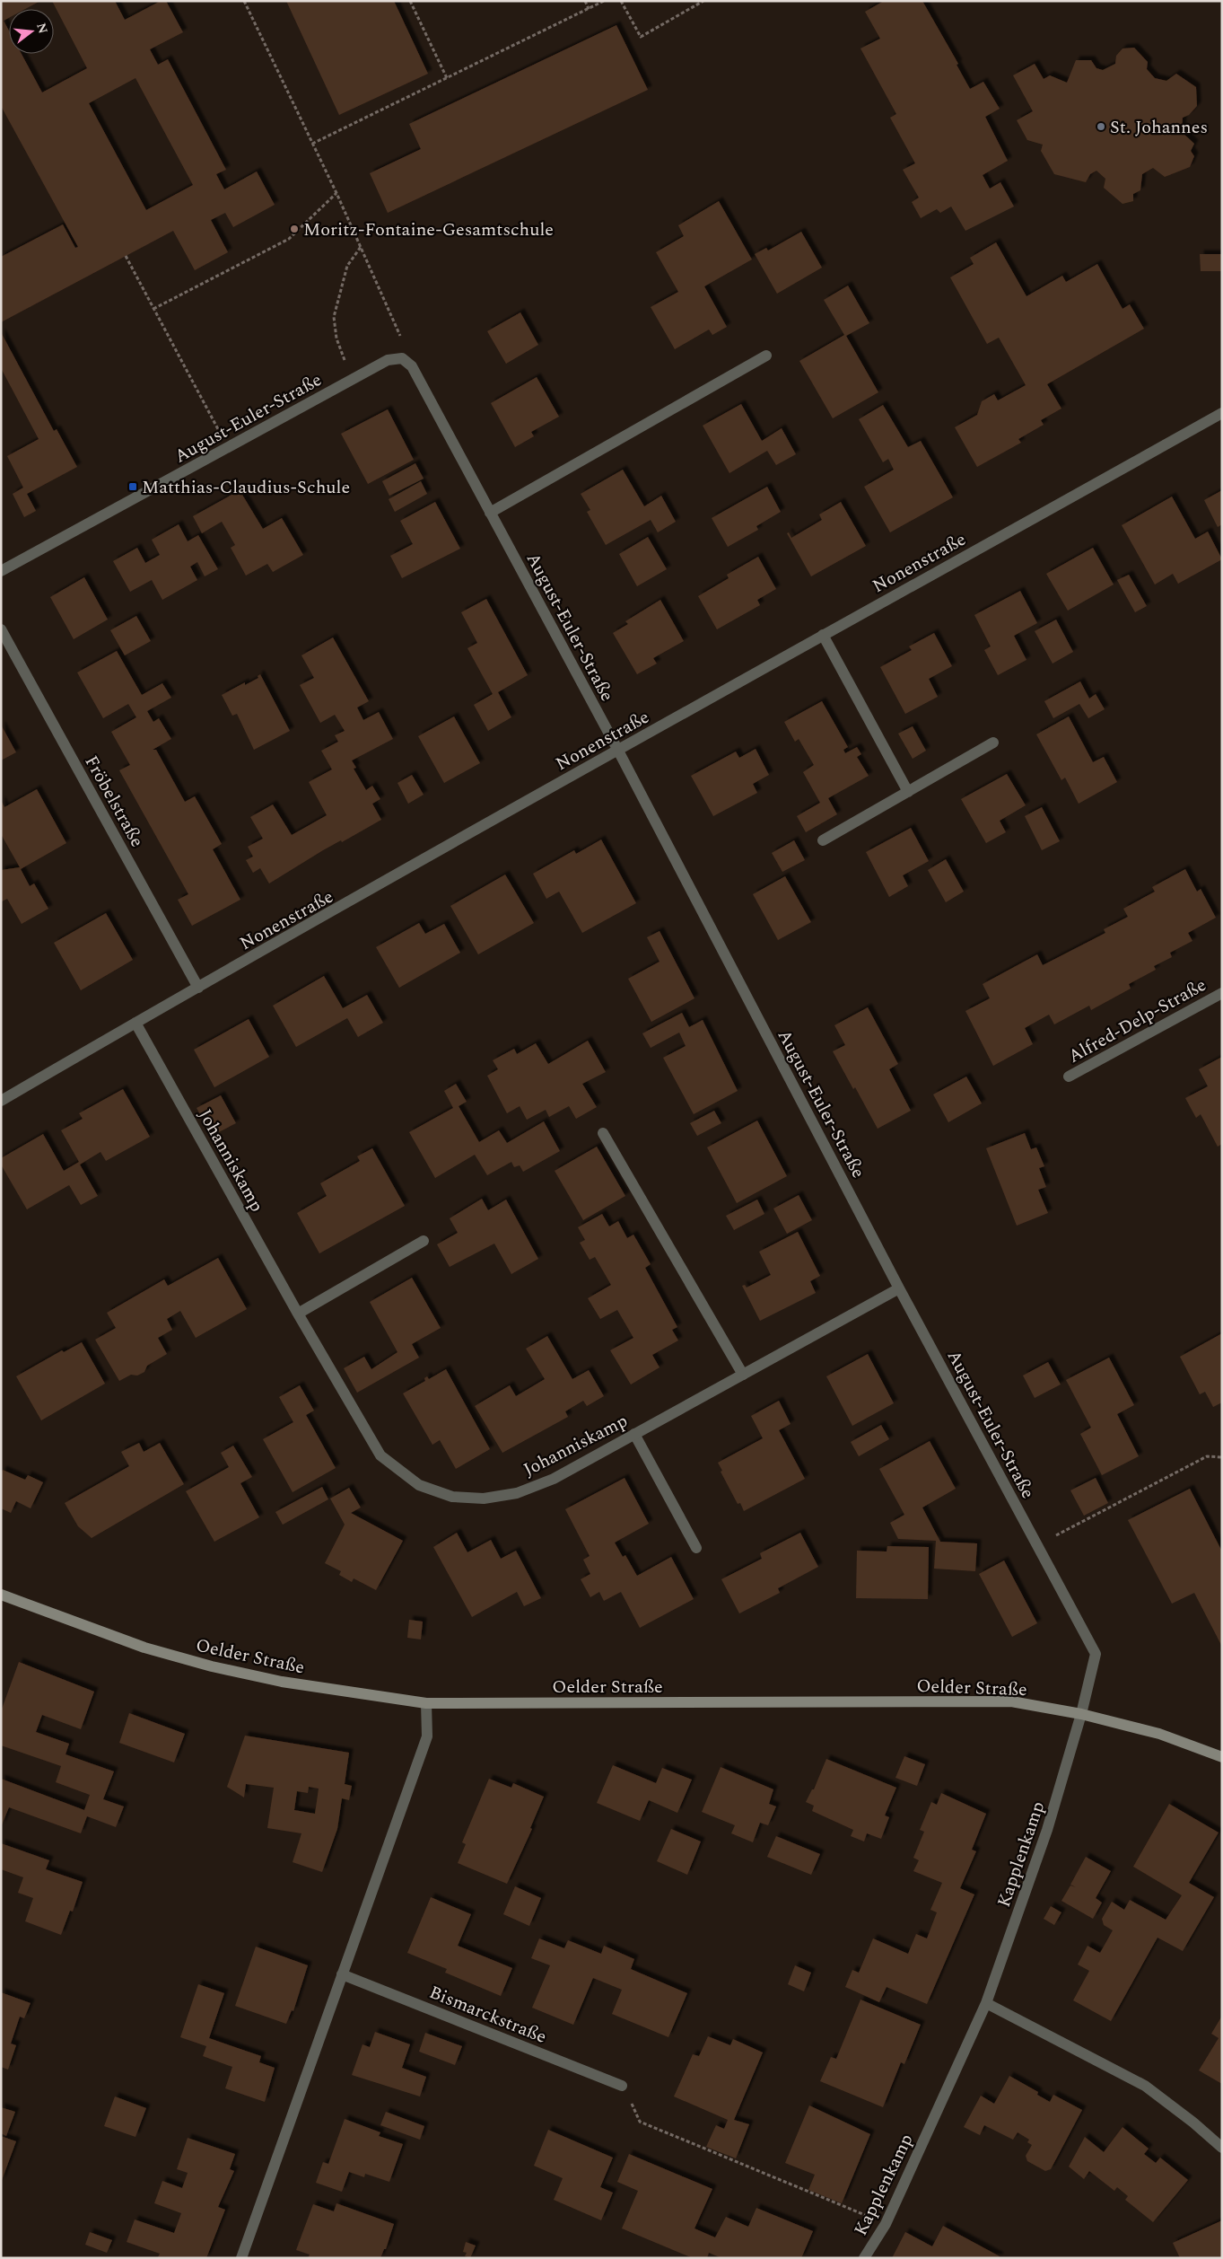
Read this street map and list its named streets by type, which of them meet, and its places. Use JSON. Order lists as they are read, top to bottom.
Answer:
{
  "streets": {
    "street": [
      "August-Euler-Straße",
      "Nonenstraße",
      "Fröbelstraße",
      "Alfred-Delp-Straße",
      "Johanniskamp",
      "Oelder Straße",
      "Kapplenkamp",
      "Bismarckstraße"
    ]
  },
  "crossings": [
    ["August-Euler-Straße", "Nonenstraße"],
    ["August-Euler-Straße", "Johanniskamp"],
    ["August-Euler-Straße", "Oelder Straße"],
    ["August-Euler-Straße", "Kapplenkamp"],
    ["Nonenstraße", "Fröbelstraße"],
    ["Nonenstraße", "Johanniskamp"],
    ["Oelder Straße", "Kapplenkamp"]
  ],
  "places": {
    "other": ["St. Johannes", "Moritz-Fontaine-Gesamtschule"],
    "transit": ["Matthias-Claudius-Schule"]
  },
  "north": "right"
}
